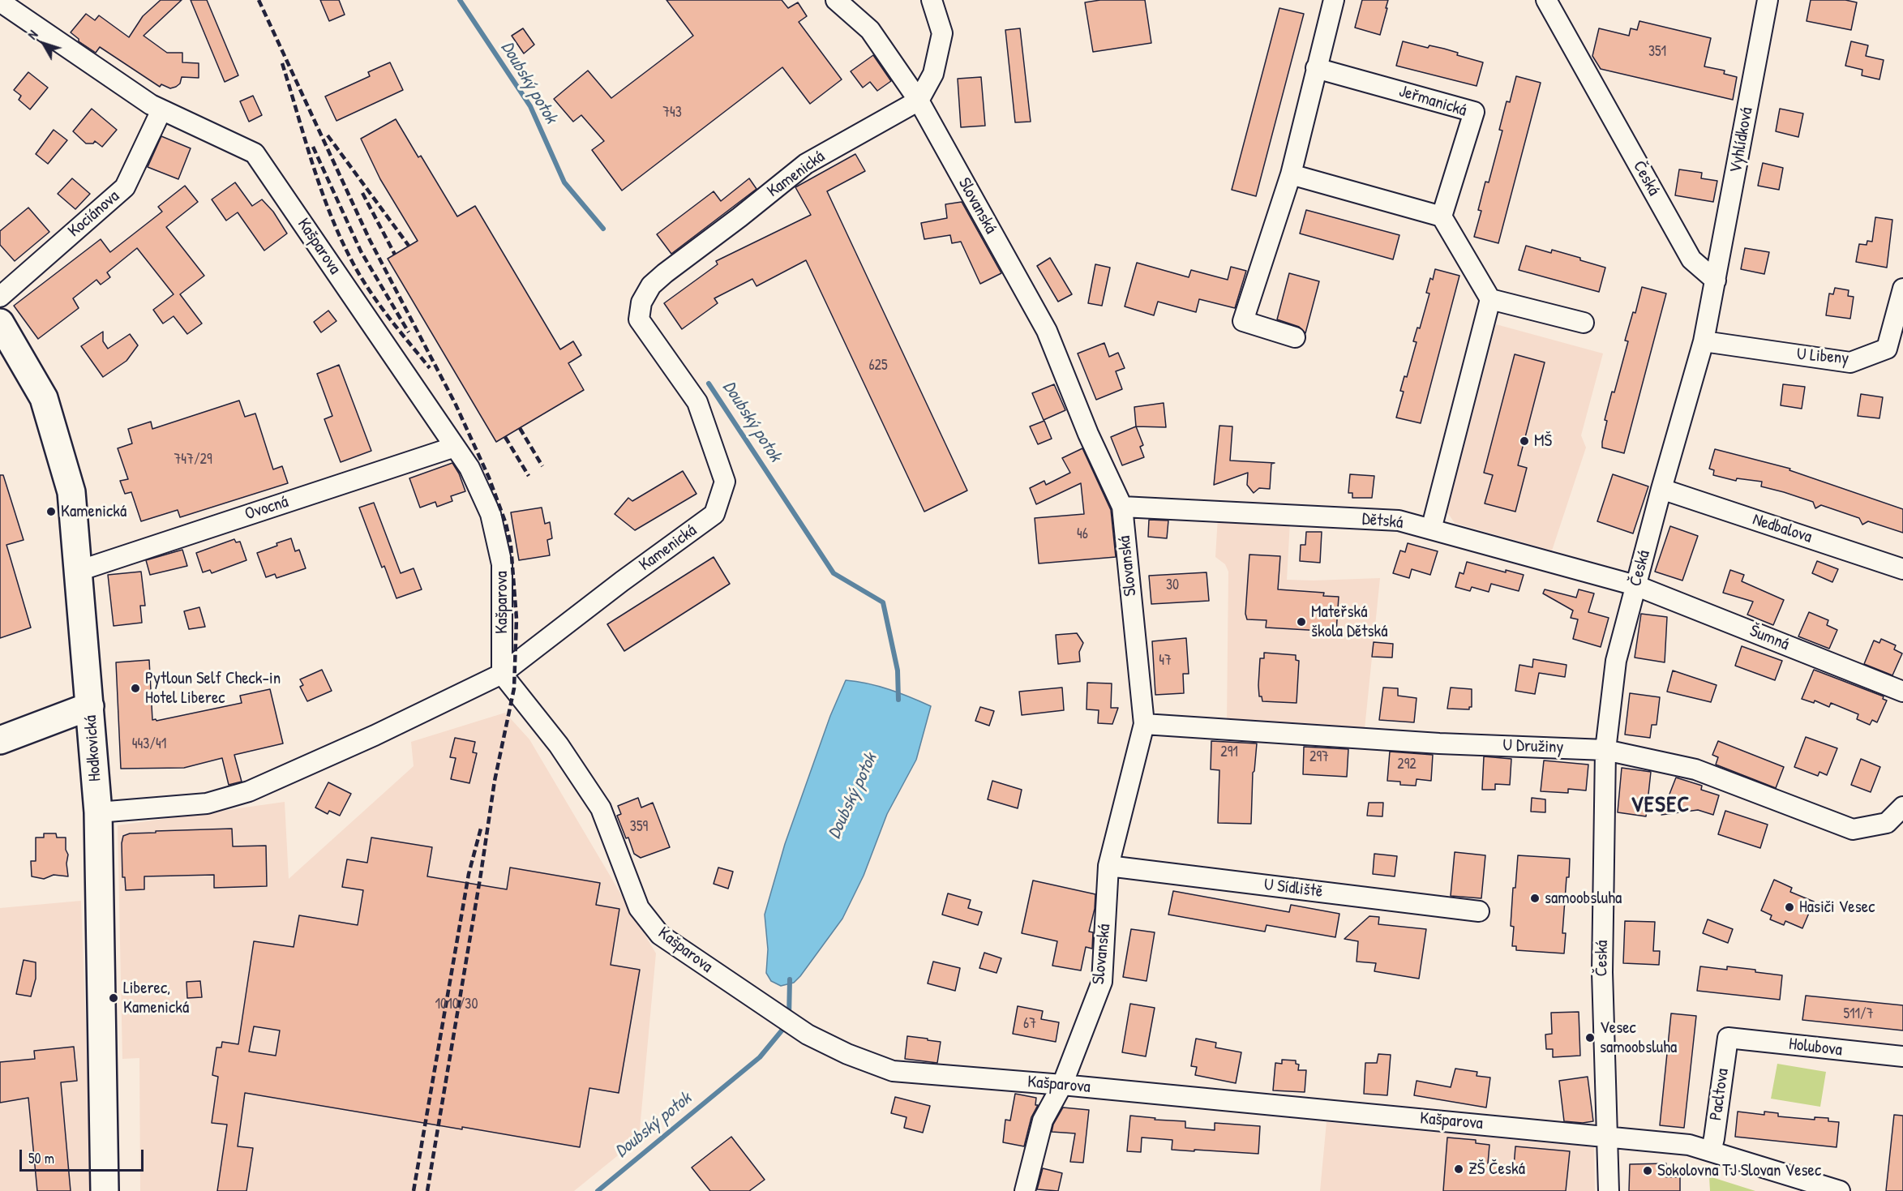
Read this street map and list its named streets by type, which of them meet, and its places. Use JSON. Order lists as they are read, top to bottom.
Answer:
{
  "streets": {
    "street": [
      "Jeřmanická",
      "Vyhlídková",
      "Kamenická",
      "Česká",
      "Slovanská",
      "Kociánova",
      "Kašparova",
      "U Libeny",
      "Ovocná",
      "Dětská",
      "Nedbalova",
      "Šumná",
      "U Družiny",
      "Hodkovická",
      "U Sídliště",
      "Holubova",
      "Pacltova"
    ]
  },
  "crossings": [
    ["Vyhlídková", "Česká"],
    ["Kamenická", "Slovanská"],
    ["Kamenická", "Kašparova"],
    ["Kamenická", "Hodkovická"],
    ["Česká", "Kašparova"],
    ["Česká", "U Libeny"],
    ["Česká", "Dětská"],
    ["Česká", "Nedbalova"],
    ["Česká", "Šumná"],
    ["Česká", "U Družiny"],
    ["Slovanská", "Kašparova"],
    ["Slovanská", "Dětská"],
    ["Slovanská", "U Družiny"],
    ["Slovanská", "U Sídliště"],
    ["Kociánova", "Kašparova"],
    ["Kašparova", "Ovocná"],
    ["Kašparova", "Pacltova"],
    ["Ovocná", "Hodkovická"],
    ["Dětská", "Šumná"],
    ["Holubova", "Pacltova"]
  ],
  "districts": ["VESEC"],
  "water": ["Doubský potok"],
  "places": [
    "MŠ",
    "Kamenická",
    "Mateřská škola Dětská",
    "Pytloun Self Check-in Hotel Liberec",
    "samoobsluha",
    "Hasiči Vesec",
    "Liberec, Kamenická",
    "Vesec samoobsluha",
    "ZŠ Česká",
    "Sokolovna TJ Slovan Vesec"
  ],
  "house_numbers": [
    "351",
    "743",
    "625",
    "747/29",
    "46",
    "30",
    "47",
    "443/41",
    "291",
    "297",
    "292",
    "359",
    "1010/30",
    "511/7",
    "67"
  ],
  "scale_bar": "50 m",
  "north": "top left"
}
